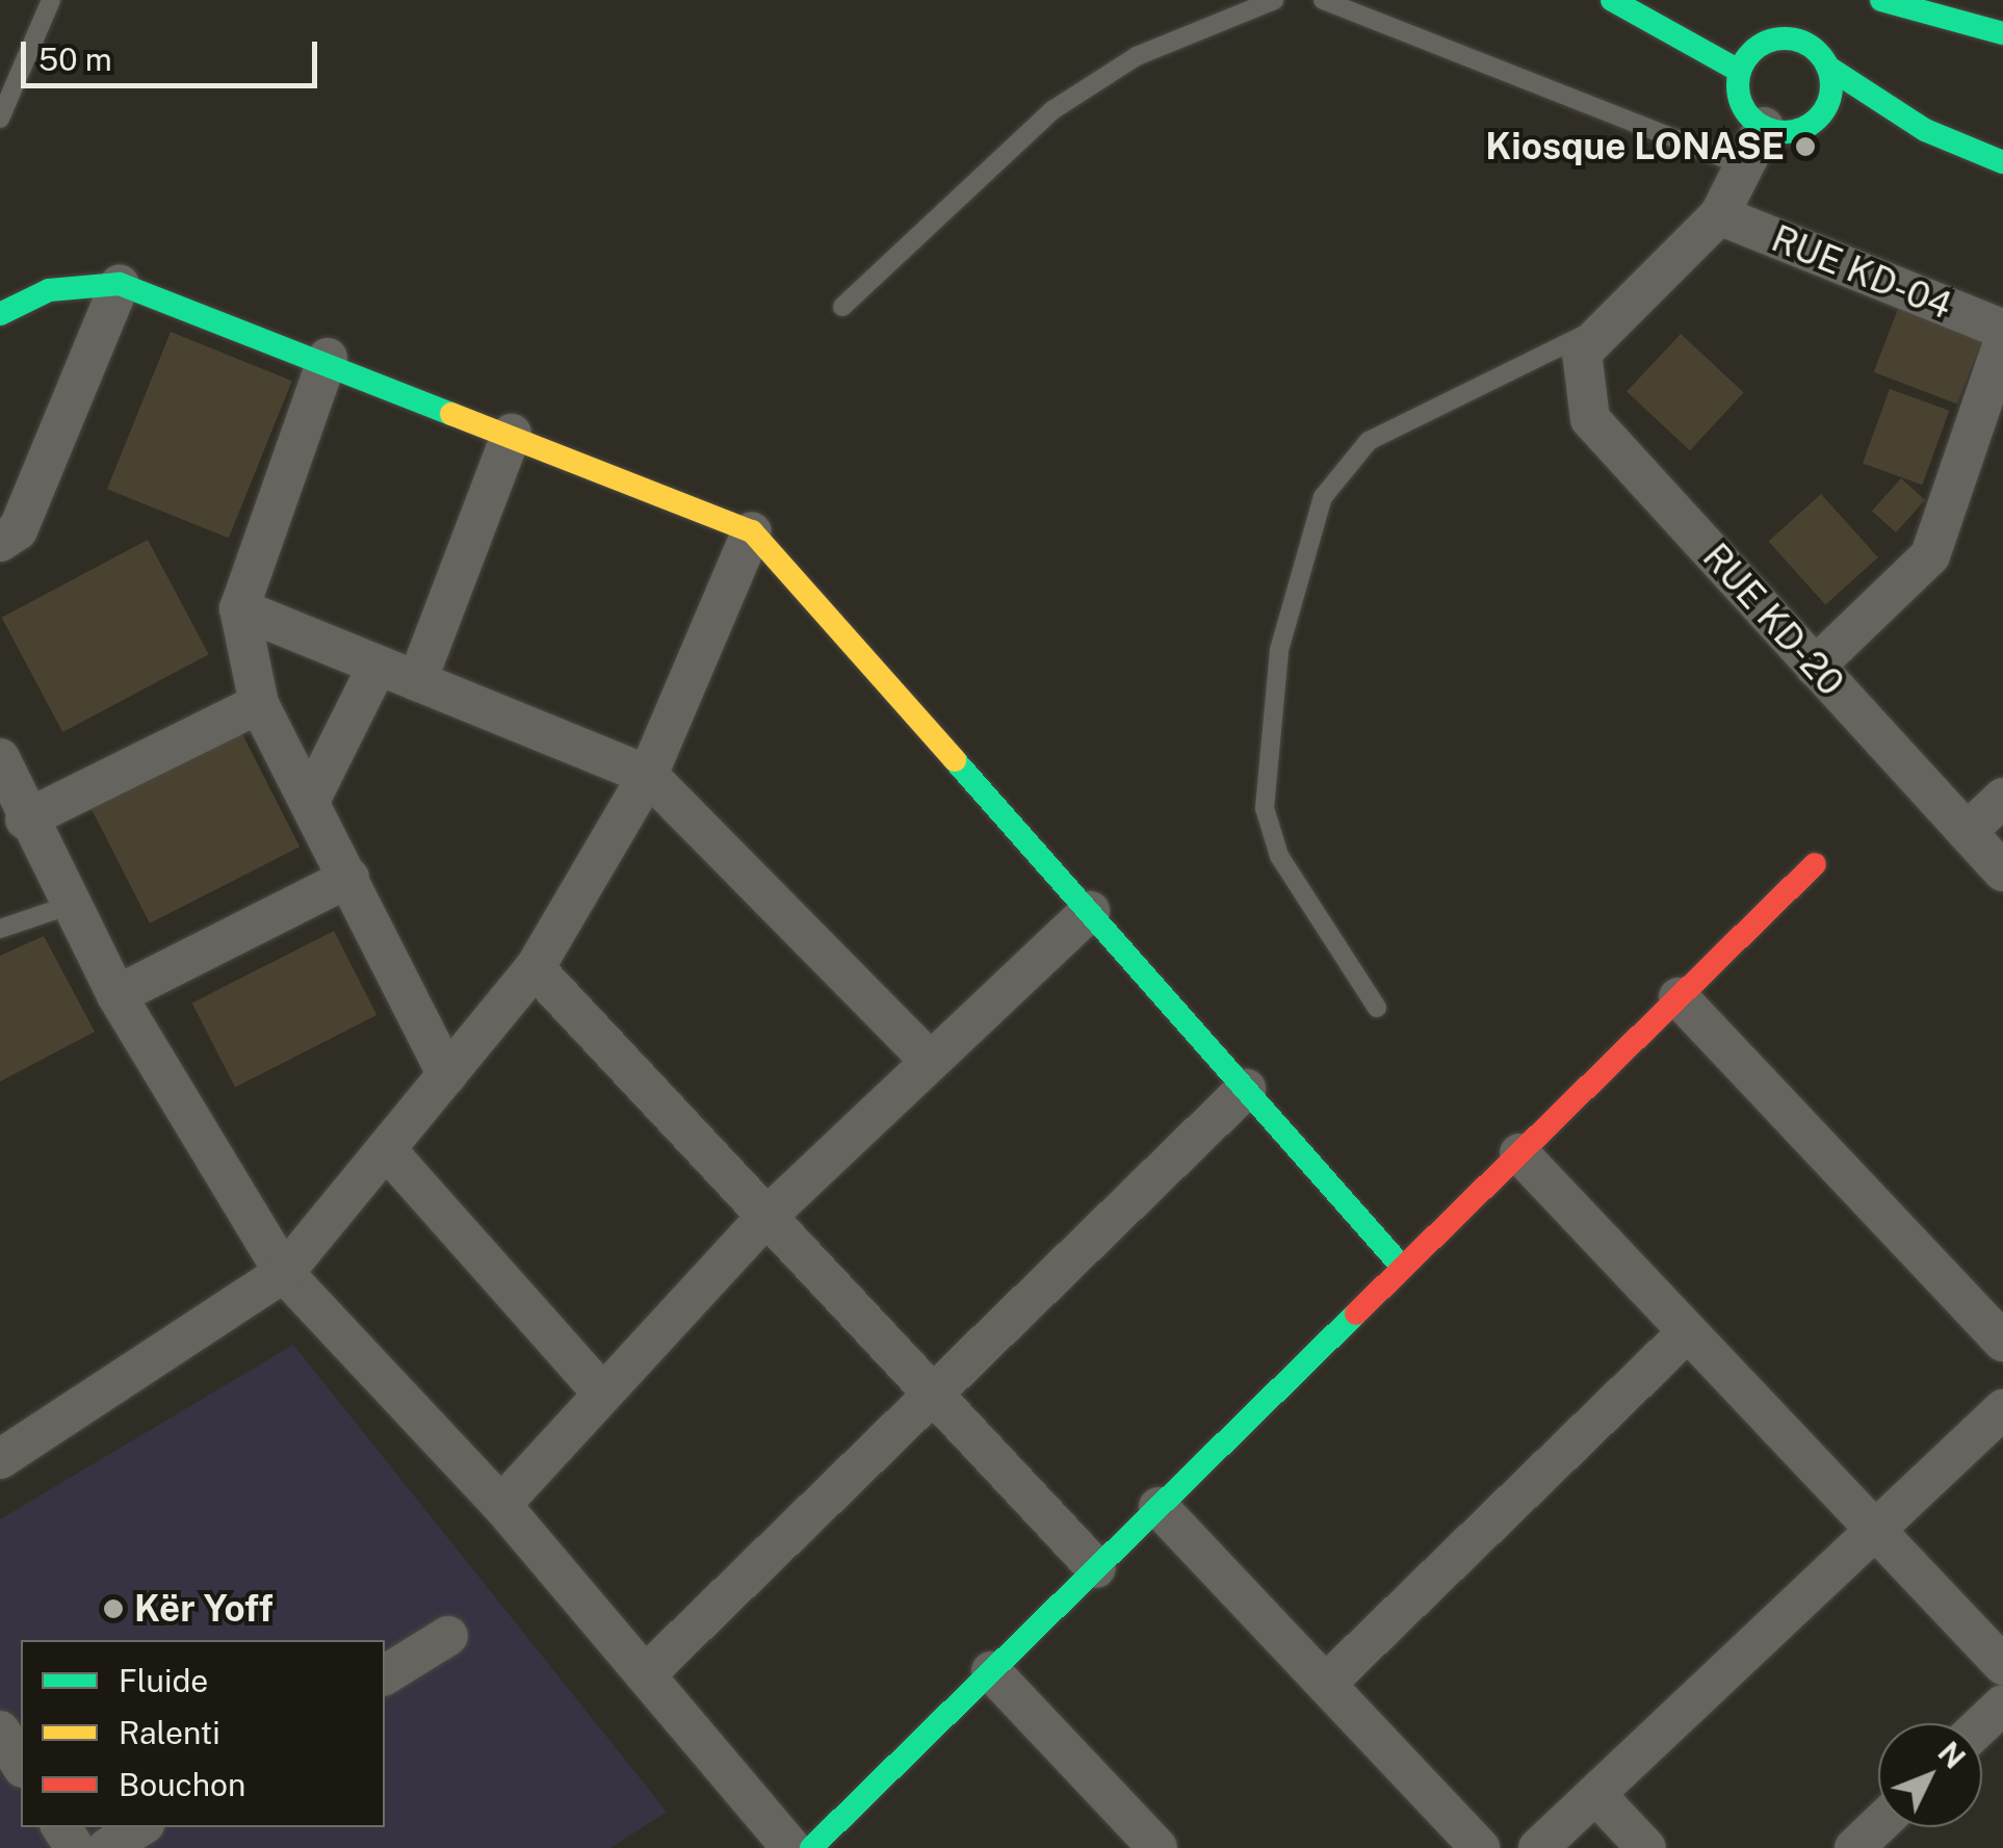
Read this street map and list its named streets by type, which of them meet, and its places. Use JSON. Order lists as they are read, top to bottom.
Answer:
{
  "streets": {
    "street": ["RUE KD-04", "RUE KD-20"]
  },
  "places": ["Kiosque LONASE", "Kër Yoff"],
  "legend": ["Fluide", "Ralenti", "Bouchon"],
  "scale_bar": "50 m",
  "north": "top right"
}
